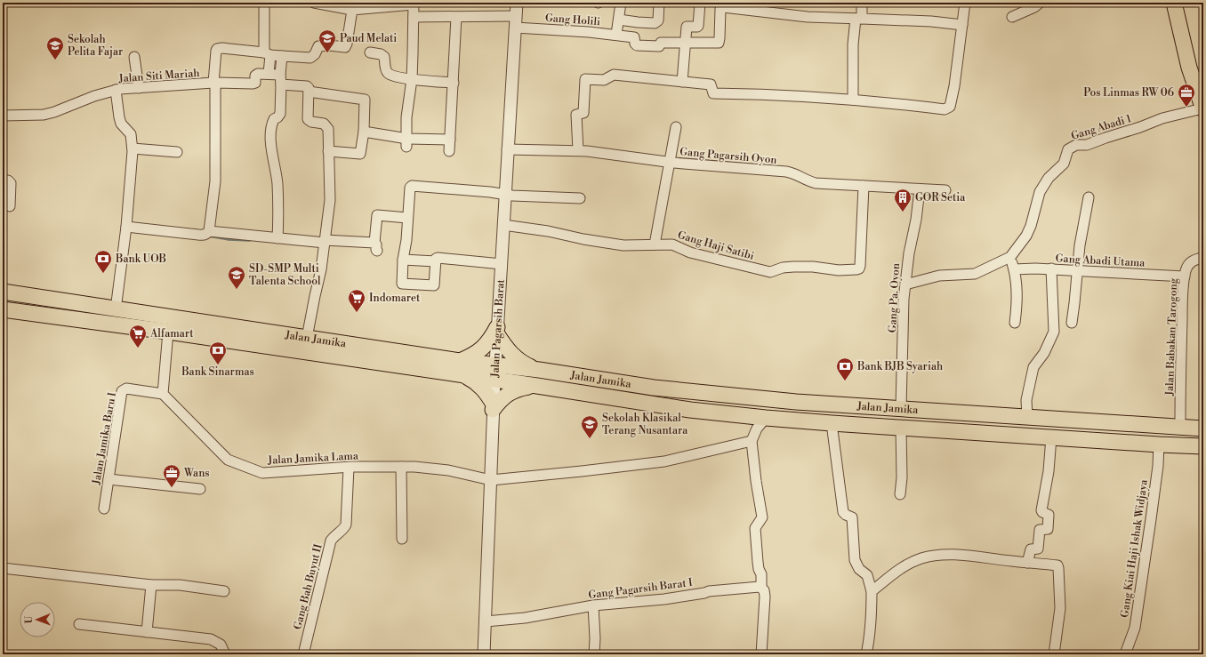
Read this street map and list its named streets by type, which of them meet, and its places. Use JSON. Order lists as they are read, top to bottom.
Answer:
{
  "streets": {
    "main road": ["Jalan Jamika"],
    "street": [
      "Gang Holili",
      "Jalan Siti Mariah",
      "Gang Abadi 1",
      "Gang Pagarsih Oyon",
      "Gang Haji Satibi",
      "Gang Abadi Utama",
      "Gang Pa. Oyon",
      "Jalan Pagarsih Barat",
      "Jalan Babakan Tarogong",
      "Jalan Jamika Baru I",
      "Jalan Jamika Lama",
      "Gang Kiai Haji Ishak Widjaya",
      "Gang Bah Buyut II",
      "Gang Pagarsih Barat I"
    ]
  },
  "crossings": [
    ["Gang Holili", "Jalan Pagarsih Barat"],
    ["Gang Abadi 1", "Gang Pa. Oyon"],
    ["Gang Pagarsih Oyon", "Gang Haji Satibi"],
    ["Gang Pagarsih Oyon", "Gang Pa. Oyon"],
    ["Gang Pagarsih Oyon", "Jalan Pagarsih Barat"],
    ["Gang Haji Satibi", "Jalan Pagarsih Barat"],
    ["Gang Abadi Utama", "Jalan Babakan Tarogong"],
    ["Gang Pa. Oyon", "Jalan Jamika"],
    ["Jalan Pagarsih Barat", "Jalan Jamika"],
    ["Jalan Pagarsih Barat", "Jalan Jamika Lama"],
    ["Jalan Pagarsih Barat", "Gang Pagarsih Barat I"],
    ["Jalan Babakan Tarogong", "Jalan Jamika"],
    ["Jalan Jamika", "Gang Kiai Haji Ishak Widjaya"],
    ["Jalan Jamika Baru I", "Jalan Jamika Lama"],
    ["Jalan Jamika Lama", "Gang Bah Buyut II"]
  ],
  "places": {
    "school or university": [
      "Paud Melati",
      "Sekolah Pelita Fajar",
      "SD-SMP Multi Talenta School",
      "Sekolah Klasikal Terang Nusantara"
    ],
    "office": ["Pos Linmas RW 06", "Wans"],
    "building": ["GOR Setia"],
    "bank": ["Bank UOB", "Bank Sinarmas", "Bank BJB Syariah"],
    "supermarket": ["Indomaret", "Alfamart"]
  },
  "north": "left"
}
